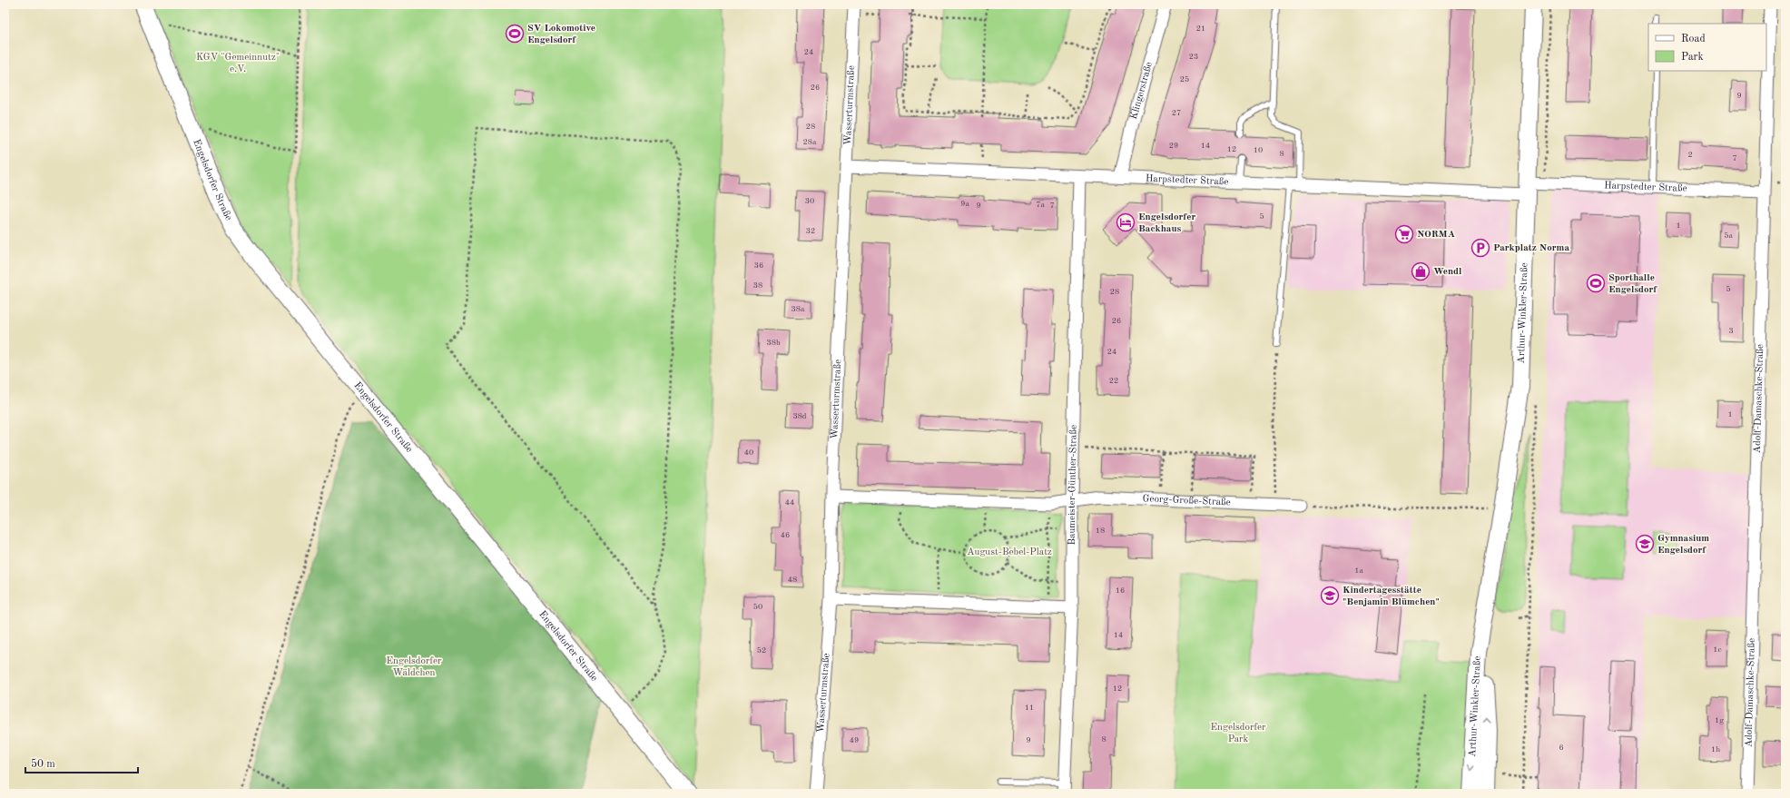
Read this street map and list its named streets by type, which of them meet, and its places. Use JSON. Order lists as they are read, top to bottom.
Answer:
{
  "streets": {
    "main road": ["Engelsdorfer Straße", "Arthur-Winkler-Straße"],
    "street": [
      "Klingerstraße",
      "Wasserturmstraße",
      "Harpstedter Straße",
      "Adolf-Damaschke-Straße",
      "Baumeister-Günther-Straße",
      "Georg-Große-Straße"
    ]
  },
  "crossings": [
    ["Klingerstraße", "Harpstedter Straße"],
    ["Wasserturmstraße", "Harpstedter Straße"],
    ["Harpstedter Straße", "Arthur-Winkler-Straße"],
    ["Harpstedter Straße", "Adolf-Damaschke-Straße"],
    ["Harpstedter Straße", "Baumeister-Günther-Straße"],
    ["Baumeister-Günther-Straße", "Georg-Große-Straße"]
  ],
  "parks": [
    "KGV \"Gemeinnutz\" e.V.",
    "August-Bebel-Platz",
    "Engelsdorfer Wäldchen",
    "Engelsdorfer Park"
  ],
  "places": {
    "sports": ["SV Lokomotive Engelsdorf", "Sporthalle Engelsdorf"],
    "hotel": ["Engelsdorfer Backhaus"],
    "supermarket": ["NORMA"],
    "parking": ["Parkplatz Norma"],
    "shop": ["Wendl"],
    "school or university": ["Gymnasium Engelsdorf", "Kindertagesstätte \"Benjamin Blümchen\""]
  },
  "house_numbers": [
    "21",
    "24",
    "23",
    "25",
    "26",
    "9",
    "27",
    "28",
    "28a",
    "29",
    "14",
    "12",
    "10",
    "8",
    "2",
    "7",
    "30",
    "9a",
    "7a",
    "9",
    "7",
    "5",
    "1",
    "32",
    "5a",
    "36",
    "38",
    "5",
    "28",
    "38a",
    "26",
    "3",
    "38b",
    "24",
    "22",
    "1",
    "38d",
    "40",
    "44",
    "18",
    "46",
    "1a",
    "48",
    "16",
    "50",
    "14",
    "1e",
    "52",
    "12",
    "11",
    "1g",
    "8",
    "49",
    "9",
    "6",
    "1h"
  ],
  "legend": ["Road", "Park"],
  "scale_bar": "50 m"
}
